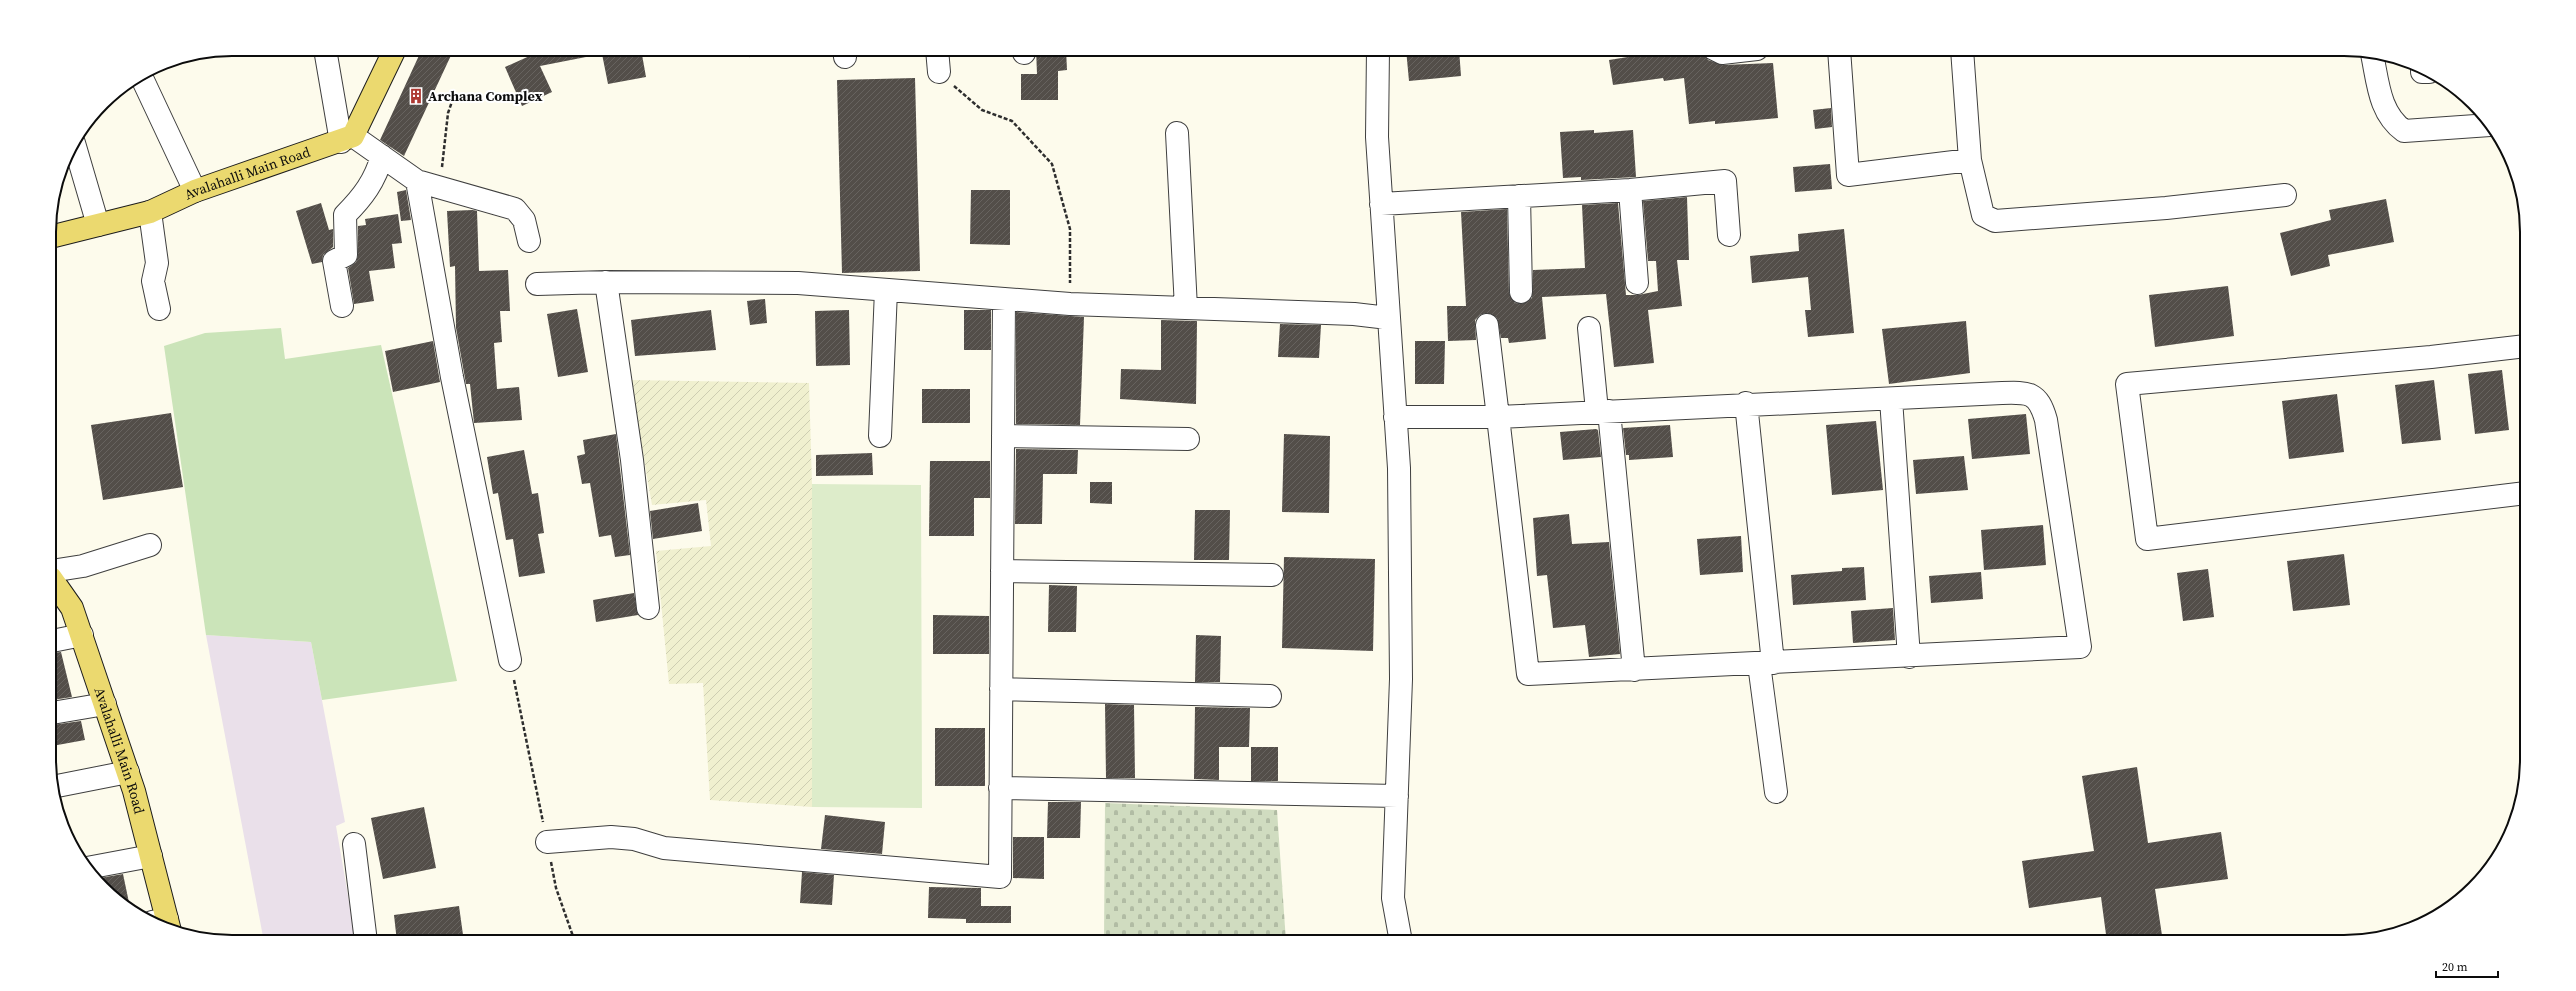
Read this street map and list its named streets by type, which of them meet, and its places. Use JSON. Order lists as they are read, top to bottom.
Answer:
{
  "streets": {
    "main road": ["Avalahalli Main Road"]
  },
  "places": {
    "building": ["Archana Complex"]
  },
  "scale_bar": "20 m"
}
